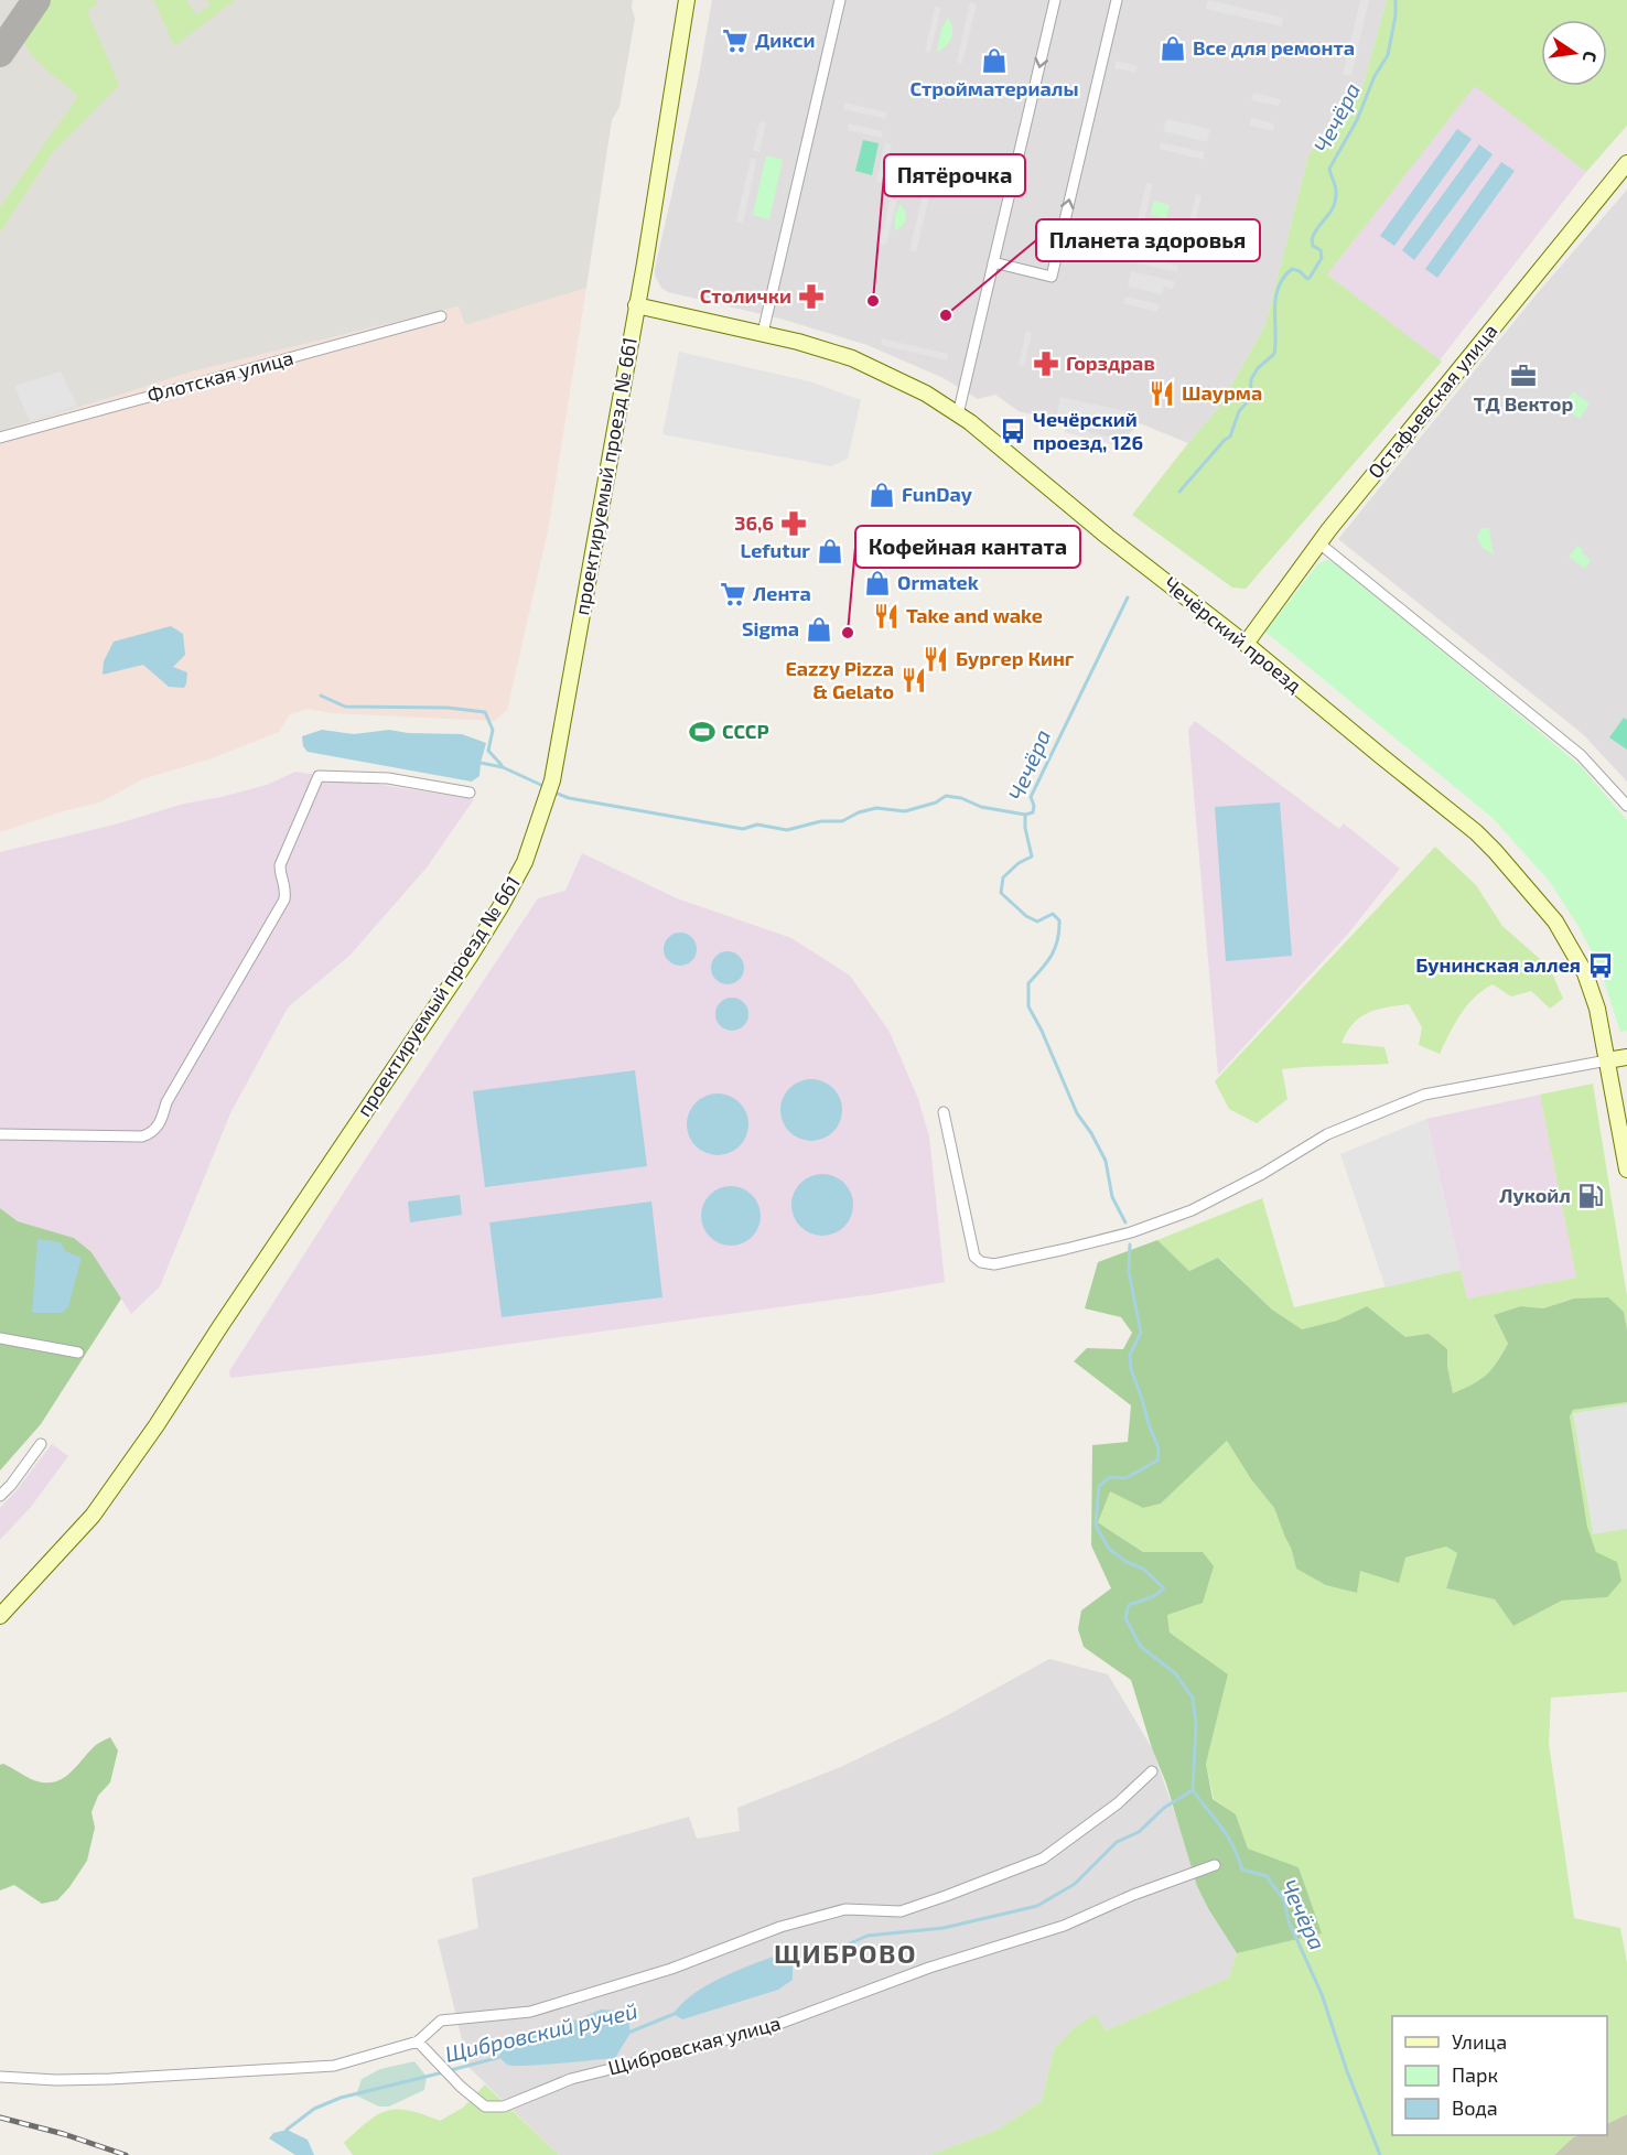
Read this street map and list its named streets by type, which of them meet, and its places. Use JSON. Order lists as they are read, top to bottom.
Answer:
{
  "streets": {
    "main road": ["Остафьевская улица", "проектируемый проезд № 661", "Чечёрский проезд"],
    "street": ["Флотская улица", "Щибровская улица"]
  },
  "crossings": [
    ["Остафьевская улица", "Чечёрский проезд"],
    ["проектируемый проезд № 661", "Чечёрский проезд"]
  ],
  "districts": ["ЩИБРОВО"],
  "water": ["Чечёра", "Щибровский ручей"],
  "places": {
    "supermarket": ["Дикси", "Лента"],
    "shop": [
      "Все для ремонта",
      "Стройматериалы",
      "FunDay",
      "Lefutur",
      "Ormatek",
      "Sigma"
    ],
    "pharmacy": ["Столички", "Горздрав", "36,6"],
    "other": ["Пятёрочка", "Планета здоровья", "Кофейная кантата"],
    "office": ["ТД Вектор"],
    "restaurant": [
      "Шаурма",
      "Take and wake",
      "Бургер Кинг",
      "Eazzy Pizza & Gelato"
    ],
    "bus stop": ["Чечёрский проезд, 126", "Бунинская аллея"],
    "sports": ["СССР"],
    "fuel station": ["Лукойл"]
  },
  "legend": ["Улица", "Парк", "Вода"],
  "north": "right"
}
